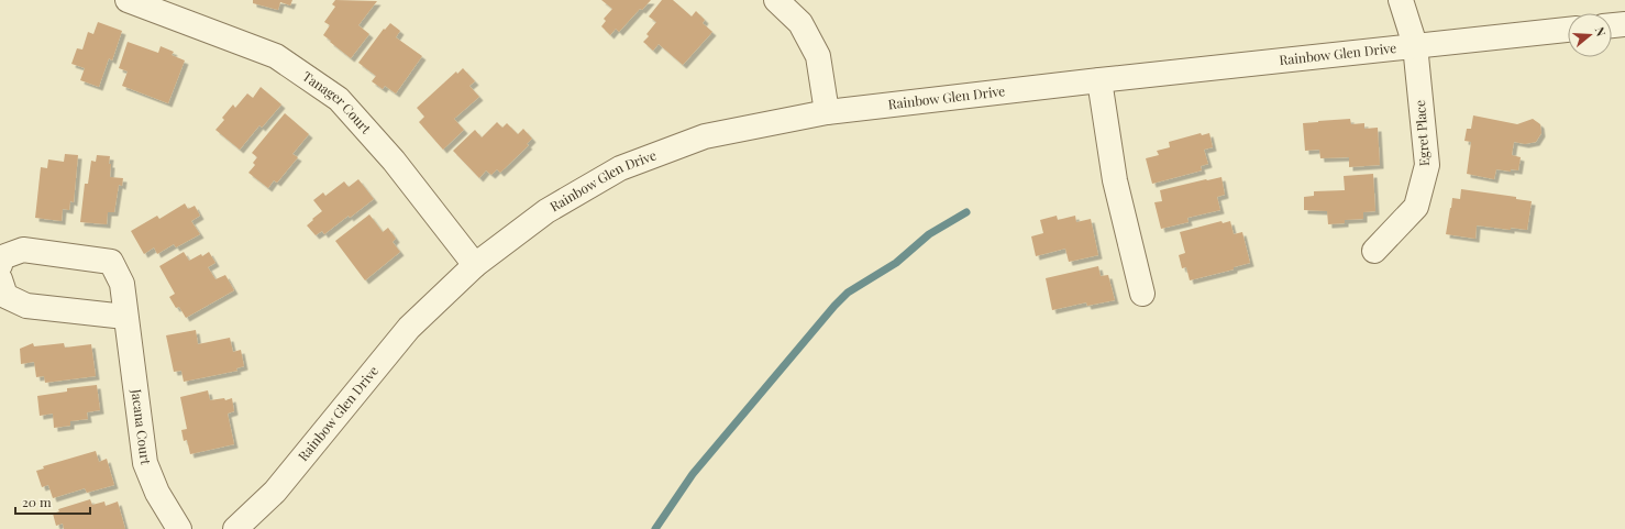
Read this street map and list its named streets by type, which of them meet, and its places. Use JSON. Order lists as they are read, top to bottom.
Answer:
{
  "streets": {
    "street": [
      "Rainbow Glen Drive",
      "Tanager Court",
      "Egret Place",
      "Jacana Court"
    ]
  },
  "crossings": [
    ["Rainbow Glen Drive", "Tanager Court"],
    ["Rainbow Glen Drive", "Egret Place"]
  ],
  "scale_bar": "20 m",
  "north": "right"
}
